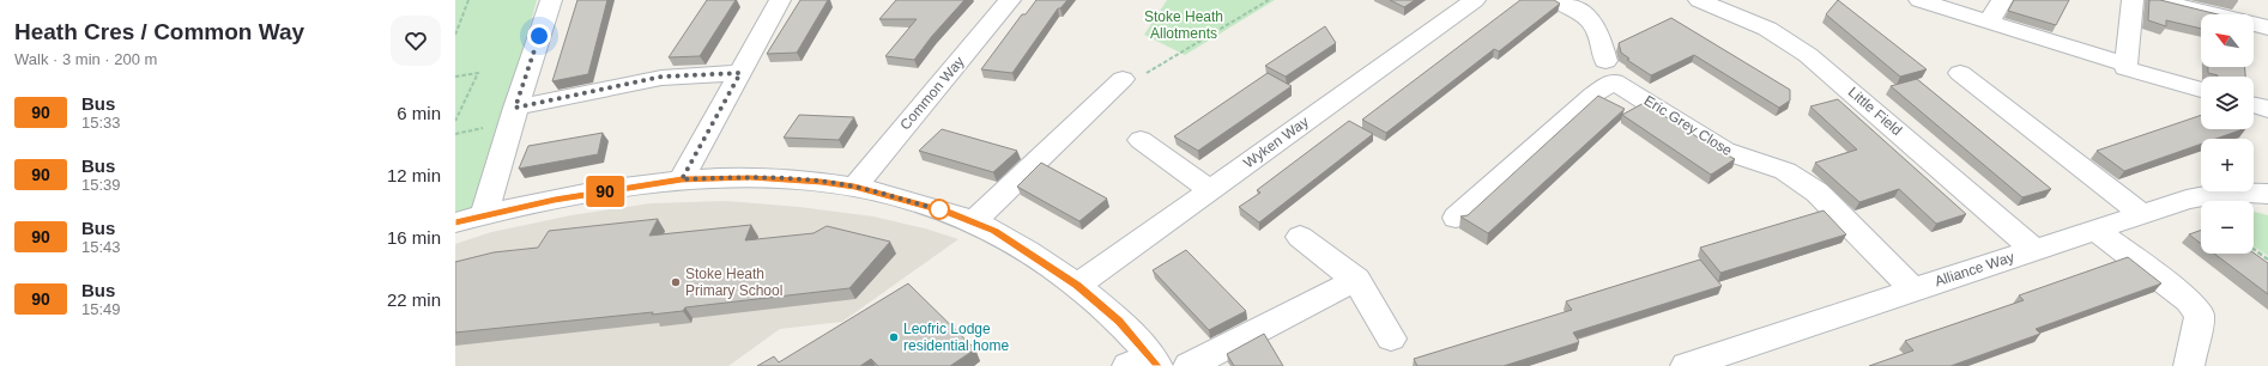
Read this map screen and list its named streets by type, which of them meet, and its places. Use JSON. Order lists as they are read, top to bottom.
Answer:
{
  "streets": {
    "street": [
      "Common Way",
      "Little Field",
      "Eric Grey Close",
      "Wyken Way",
      "Alliance Way"
    ]
  },
  "crossings": [
    ["Little Field", "Alliance Way"],
    ["Eric Grey Close", "Alliance Way"]
  ],
  "parks": ["Stoke Heath Allotments"],
  "places": ["Stoke Heath Primary School", "Leofric Lodge residential home"],
  "lines": ["bus line 90"],
  "north": "top left",
  "page": {
    "heading": ["Heath Cres / Common Way", "Walk · 3 min · 200 m"],
    "on_map": "90",
    "map_buttons": ["+", "−"],
    "list": [
      {
        "mark": "90",
        "name": "Bus",
        "note": "15:33",
        "value": "6 min"
      },
      {
        "mark": "90",
        "name": "Bus",
        "note": "15:39",
        "value": "12 min"
      },
      {
        "mark": "90",
        "name": "Bus",
        "note": "15:43",
        "value": "16 min"
      },
      {
        "mark": "90",
        "name": "Bus",
        "note": "15:49",
        "value": "22 min"
      }
    ]
  }
}
